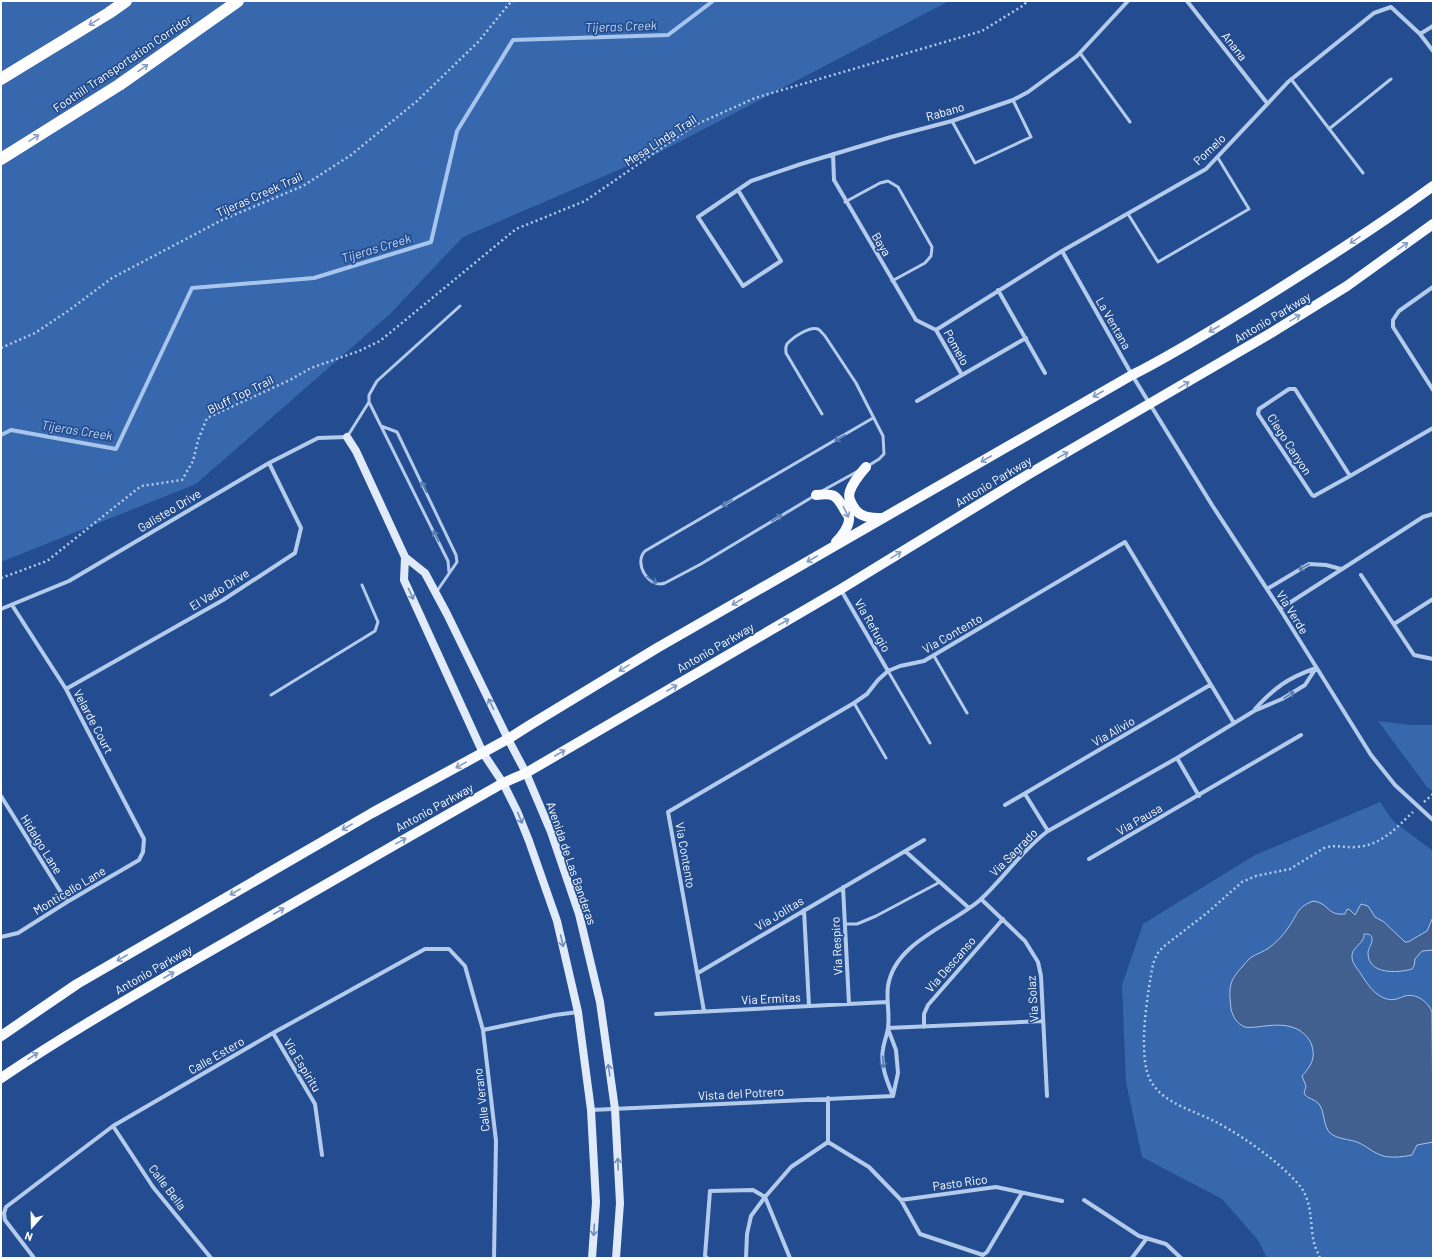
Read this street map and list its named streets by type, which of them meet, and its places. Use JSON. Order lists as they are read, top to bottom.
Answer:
{
  "streets": {
    "highway": ["Foothill Transportation Corridor"],
    "main road": ["Antonio Parkway", "Avenida de Las Banderas"],
    "street": [
      "Anana",
      "Rabano",
      "Pomelo",
      "Baya",
      "La Ventana",
      "Ciego Canyon",
      "Galisteo Drive",
      "El Vado Drive",
      "Via Verde",
      "Via Refugio",
      "Via Contento",
      "Velarde Court",
      "Via Alivio",
      "Via Pausa",
      "Hidalgo Lane",
      "Via Sagrado",
      "Monticello Lane",
      "Via Jolitas",
      "Via Respiro",
      "Via Descanso",
      "Via Ermitas",
      "Via Solaz",
      "Calle Estero",
      "Via Espiritu",
      "Vista del Potrero",
      "Calle Verano",
      "Pasto Rico",
      "Calle Bella"
    ],
    "path": ["Mesa Linda Trail", "Tijeras Creek Trail", "Bluff Top Trail"]
  },
  "crossings": [
    ["Anana", "Pomelo"],
    ["Rabano", "Baya"],
    ["Mesa Linda Trail", "Bluff Top Trail"],
    ["Pomelo", "Baya"],
    ["Pomelo", "La Ventana"],
    ["Antonio Parkway", "La Ventana"],
    ["Antonio Parkway", "Via Verde"],
    ["Antonio Parkway", "Via Refugio"],
    ["Antonio Parkway", "Avenida de Las Banderas"],
    ["La Ventana", "Via Verde"],
    ["Galisteo Drive", "El Vado Drive"],
    ["Galisteo Drive", "Velarde Court"],
    ["Galisteo Drive", "Avenida de Las Banderas"],
    ["El Vado Drive", "Velarde Court"],
    ["Via Verde", "Via Sagrado"],
    ["Via Refugio", "Via Contento"],
    ["Via Contento", "Via Alivio"],
    ["Via Contento", "Via Sagrado"],
    ["Via Contento", "Via Jolitas"],
    ["Velarde Court", "Monticello Lane"],
    ["Hidalgo Lane", "Monticello Lane"],
    ["Via Sagrado", "Via Ermitas"],
    ["Via Sagrado", "Via Solaz"],
    ["Via Sagrado", "Vista del Potrero"],
    ["Avenida de Las Banderas", "Vista del Potrero"],
    ["Via Jolitas", "Via Respiro"],
    ["Via Respiro", "Via Ermitas"],
    ["Via Descanso", "Via Solaz"],
    ["Calle Estero", "Via Espiritu"],
    ["Calle Estero", "Calle Verano"],
    ["Calle Estero", "Calle Bella"]
  ],
  "water": ["Tijeras Creek"],
  "north": "bottom"
}
